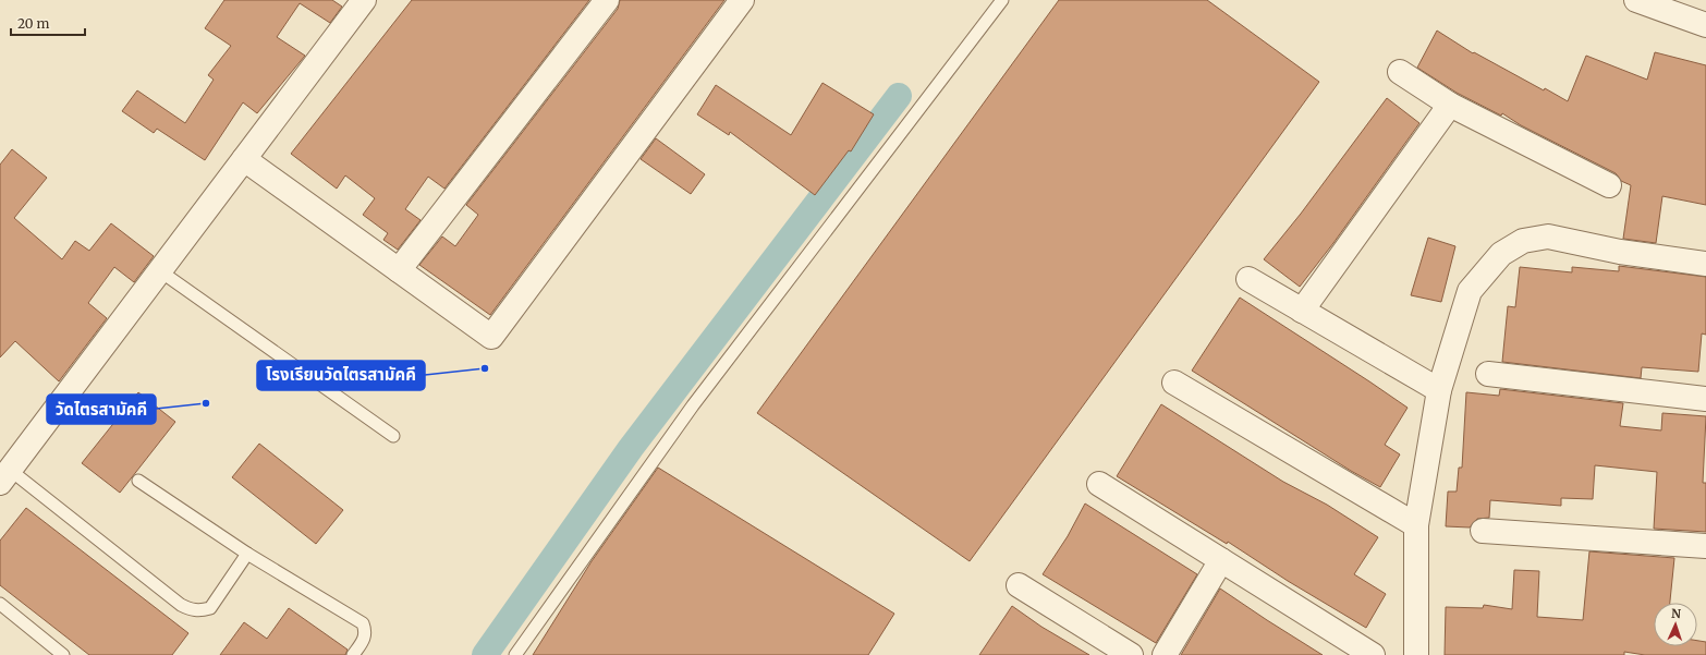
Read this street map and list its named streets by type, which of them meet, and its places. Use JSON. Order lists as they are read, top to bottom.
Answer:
{
  "places": ["โรงเรียนวัดไตรสามัคคี", "วัดไตรสามัคคี"],
  "scale_bar": "20 m",
  "north": "top"
}
